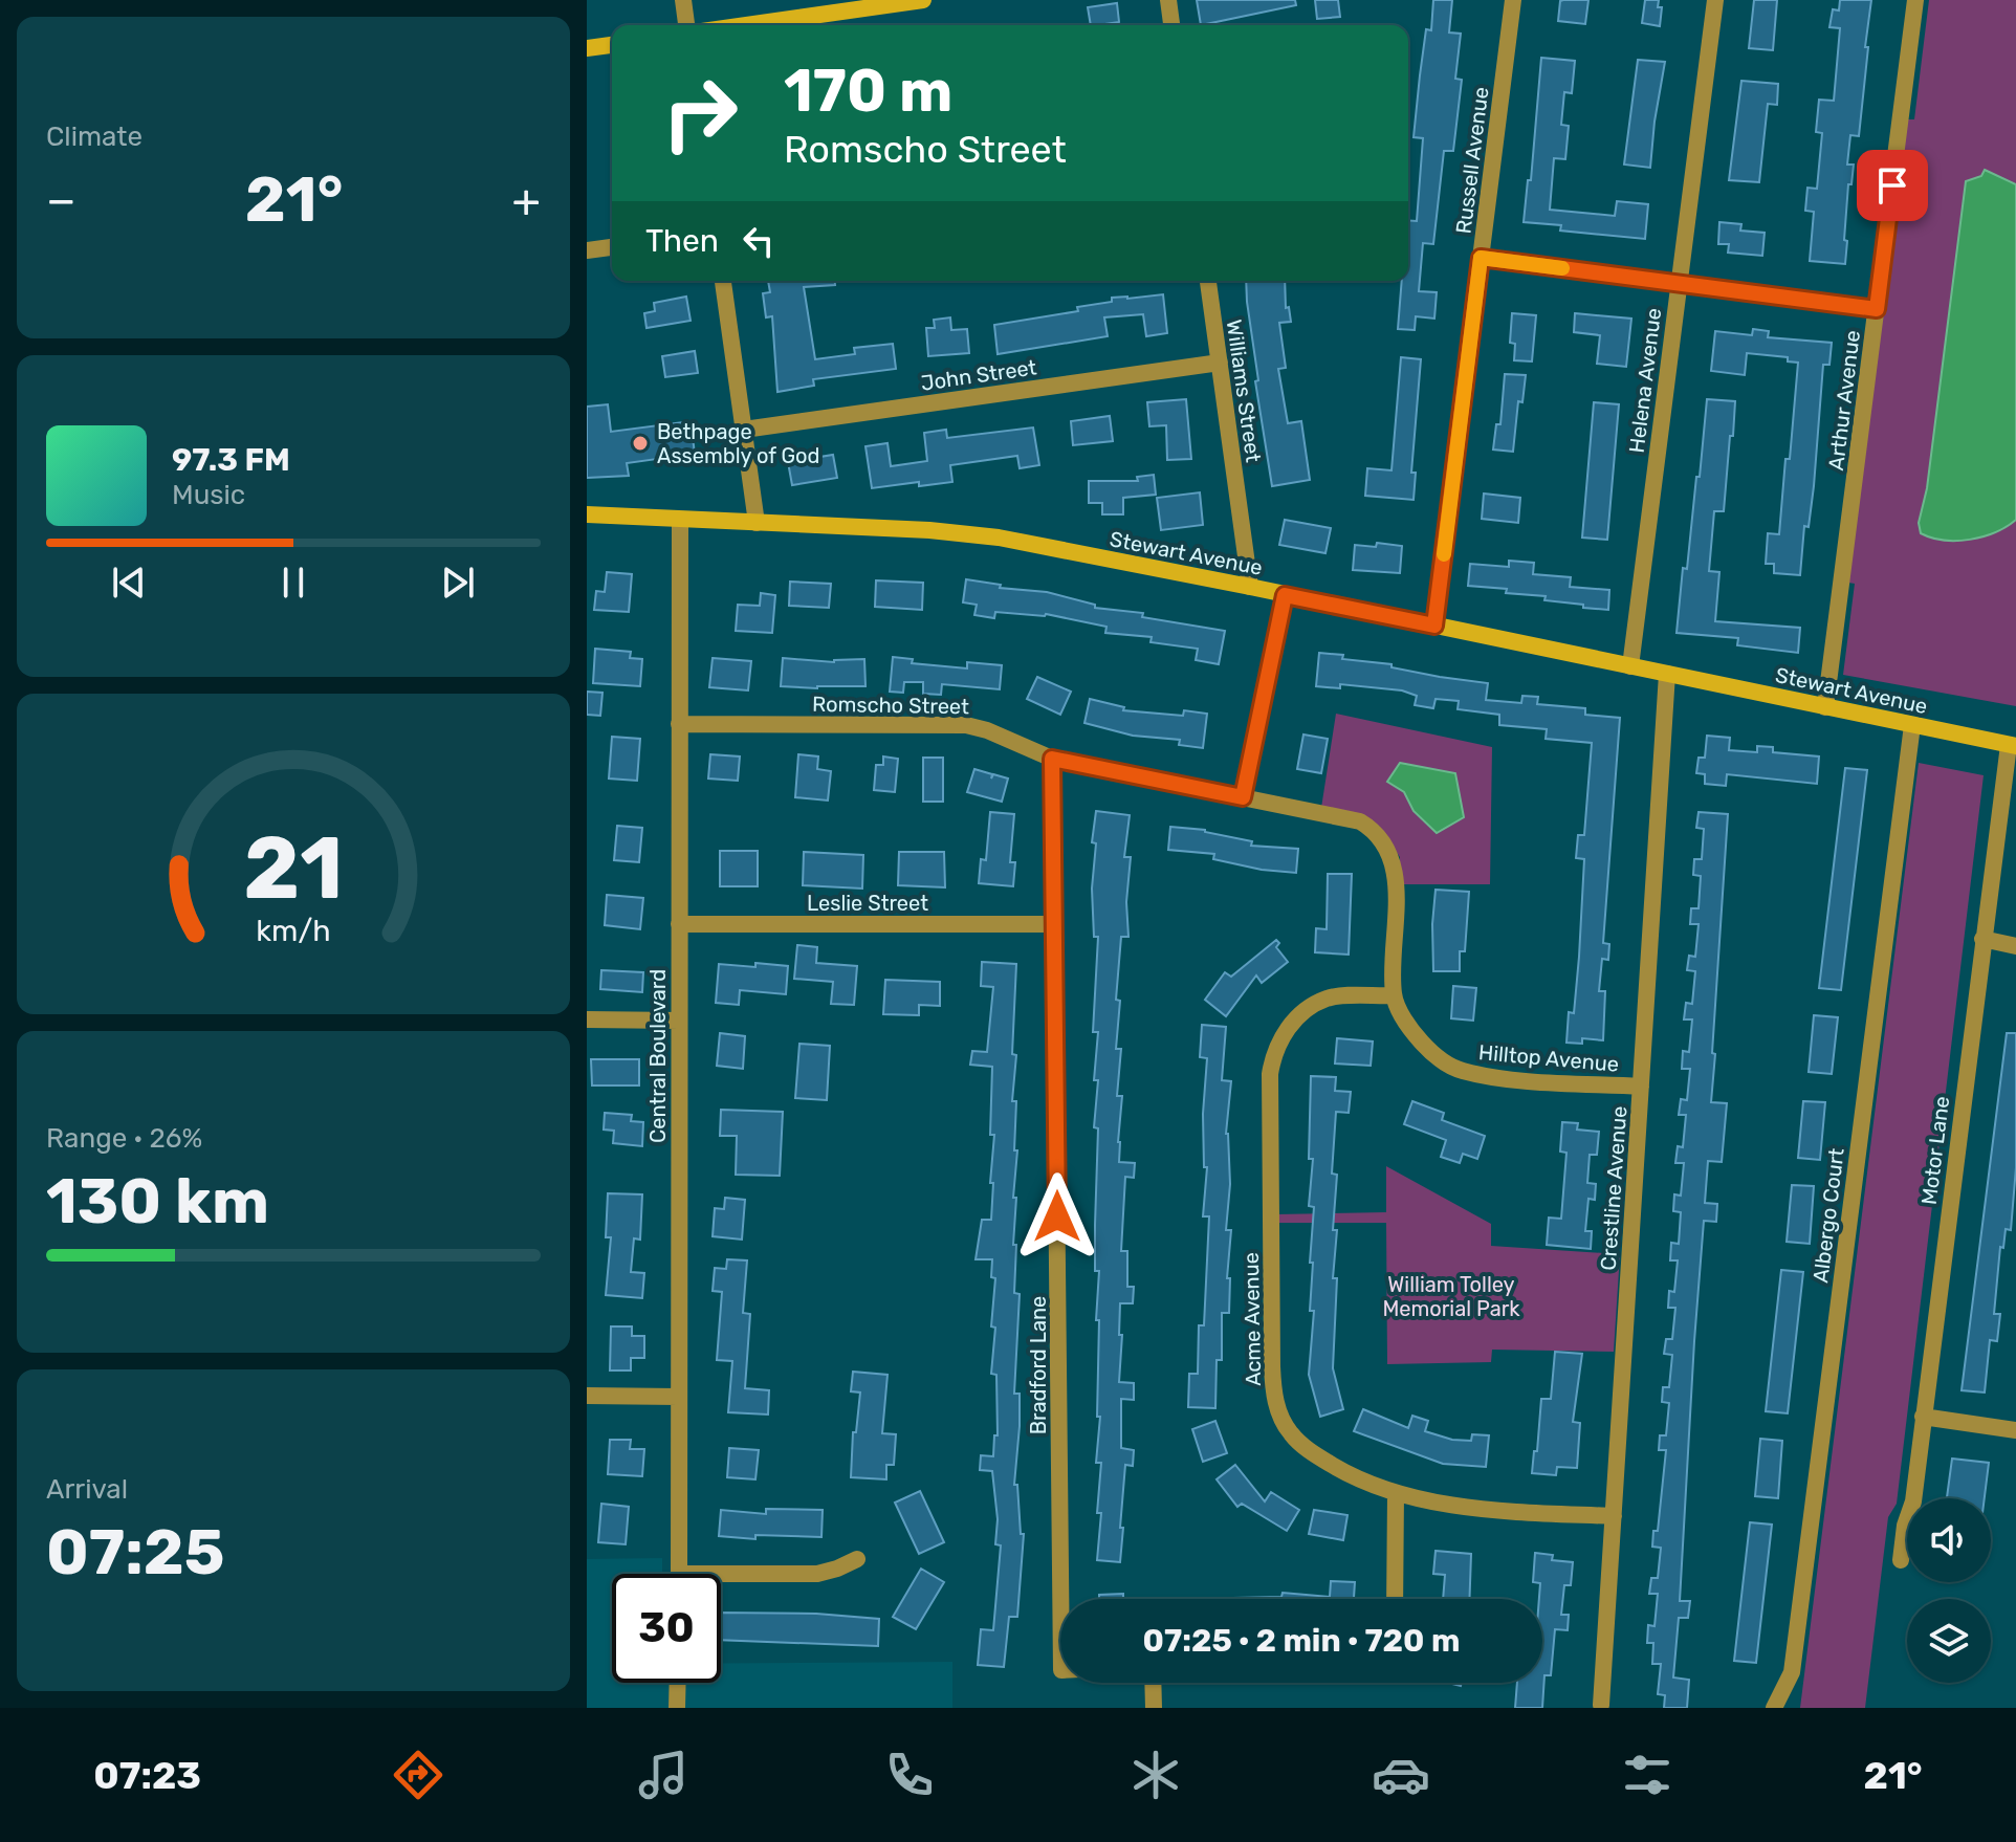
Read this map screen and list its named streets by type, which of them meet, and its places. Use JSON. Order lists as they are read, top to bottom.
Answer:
{
  "streets": {
    "main road": ["Stewart Avenue"],
    "street": [
      "Russell Avenue",
      "John Street",
      "Helena Avenue",
      "Williams Street",
      "Arthur Avenue",
      "Romscho Street",
      "Leslie Street",
      "Central Boulevard",
      "Hilltop Avenue",
      "Motor Lane",
      "Crestline Avenue",
      "Albergo Court",
      "Acme Avenue",
      "Bradford Lane"
    ]
  },
  "crossings": [
    ["Russell Avenue", "Stewart Avenue"],
    ["John Street", "Williams Street"],
    ["Helena Avenue", "Stewart Avenue"],
    ["Williams Street", "Stewart Avenue"],
    ["Arthur Avenue", "Stewart Avenue"],
    ["Stewart Avenue", "Central Boulevard"],
    ["Stewart Avenue", "Motor Lane"],
    ["Stewart Avenue", "Crestline Avenue"],
    ["Stewart Avenue", "Albergo Court"],
    ["Romscho Street", "Central Boulevard"],
    ["Romscho Street", "Hilltop Avenue"],
    ["Romscho Street", "Bradford Lane"],
    ["Leslie Street", "Central Boulevard"],
    ["Leslie Street", "Bradford Lane"],
    ["Hilltop Avenue", "Crestline Avenue"],
    ["Hilltop Avenue", "Acme Avenue"],
    ["Crestline Avenue", "Acme Avenue"]
  ],
  "parks": ["William Tolley Memorial Park"],
  "places": ["Bethpage Assembly of God"],
  "page": {
    "tile": [
      "Climate",
      ["Range · 26%", "130 km"],
      ["Arrival", "07:25"]
    ],
    "turn": ["170 m", "Romscho Street"],
    "heat": ["−", "21°", "+"],
    "then": "Then",
    "song": ["97.3 FM", "Music"],
    "limit": "30",
    "trip": "07:25 · 2 min · 720 m",
    "tabs": ["07:23", "21°"],
    "gauge": ["21", "km/h"]
  }
}
